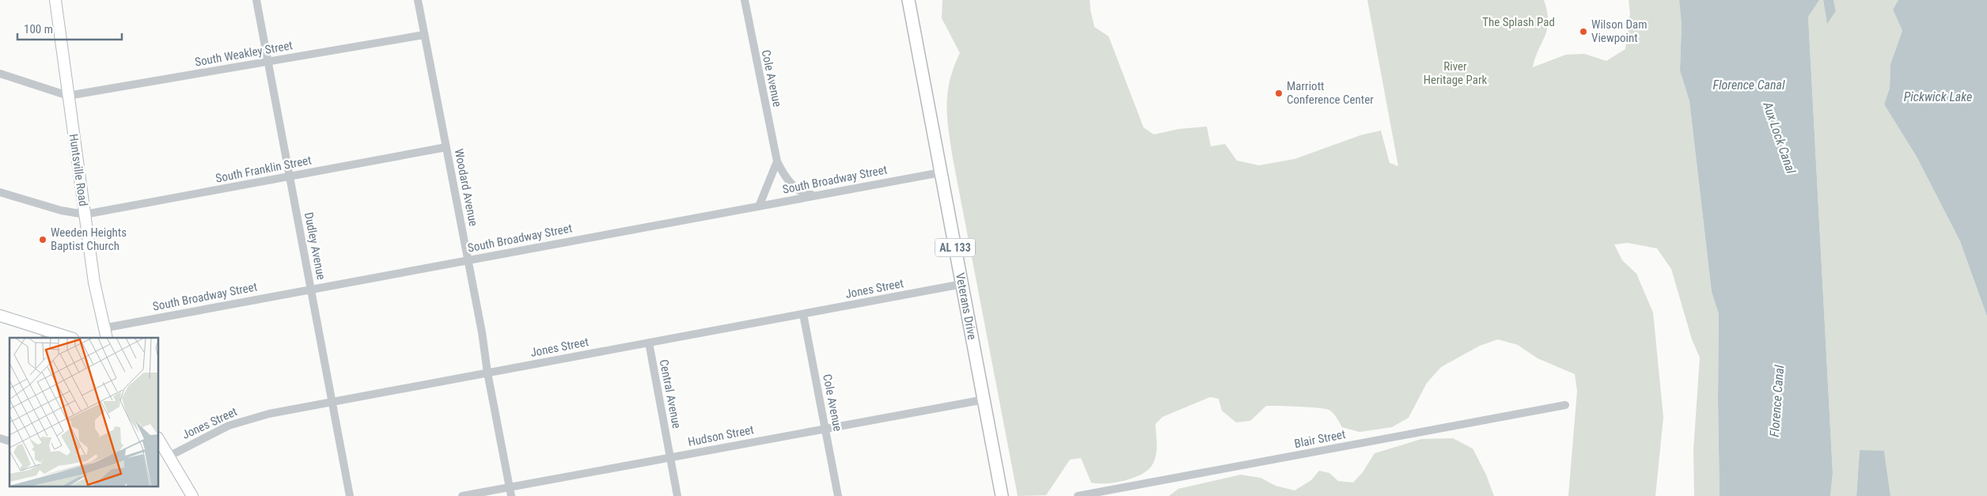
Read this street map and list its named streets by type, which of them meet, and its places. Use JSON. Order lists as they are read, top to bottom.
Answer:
{
  "streets": {
    "main road": ["Huntsville Road", "AL 133", "Veterans Drive"],
    "street": [
      "South Weakley Street",
      "Cole Avenue",
      "South Franklin Street",
      "South Broadway Street",
      "Woodard Avenue",
      "Dudley Avenue",
      "Jones Street",
      "Central Avenue",
      "Hudson Street",
      "Blair Street"
    ]
  },
  "crossings": [
    ["South Weakley Street", "Huntsville Road"],
    ["South Weakley Street", "Woodard Avenue"],
    ["South Weakley Street", "Dudley Avenue"],
    ["Cole Avenue", "South Broadway Street"],
    ["Cole Avenue", "Jones Street"],
    ["Cole Avenue", "Hudson Street"],
    ["South Franklin Street", "Huntsville Road"],
    ["South Franklin Street", "Woodard Avenue"],
    ["South Franklin Street", "Dudley Avenue"],
    ["Huntsville Road", "South Broadway Street"],
    ["South Broadway Street", "Woodard Avenue"],
    ["South Broadway Street", "Dudley Avenue"],
    ["South Broadway Street", "Veterans Drive"],
    ["Woodard Avenue", "Jones Street"],
    ["Woodard Avenue", "Hudson Street"],
    ["Dudley Avenue", "Jones Street"],
    ["Jones Street", "Veterans Drive"],
    ["Jones Street", "Central Avenue"],
    ["Veterans Drive", "Hudson Street"],
    ["Central Avenue", "Hudson Street"]
  ],
  "water": ["Florence Canal", "Pickwick Lake", "Aux Lock Canal"],
  "parks": ["The Splash Pad", "River Heritage Park"],
  "places": ["Wilson Dam Viewpoint", "Marriott Conference Center", "Weeden Heights Baptist Church"],
  "scale_bar": "100 m"
}
